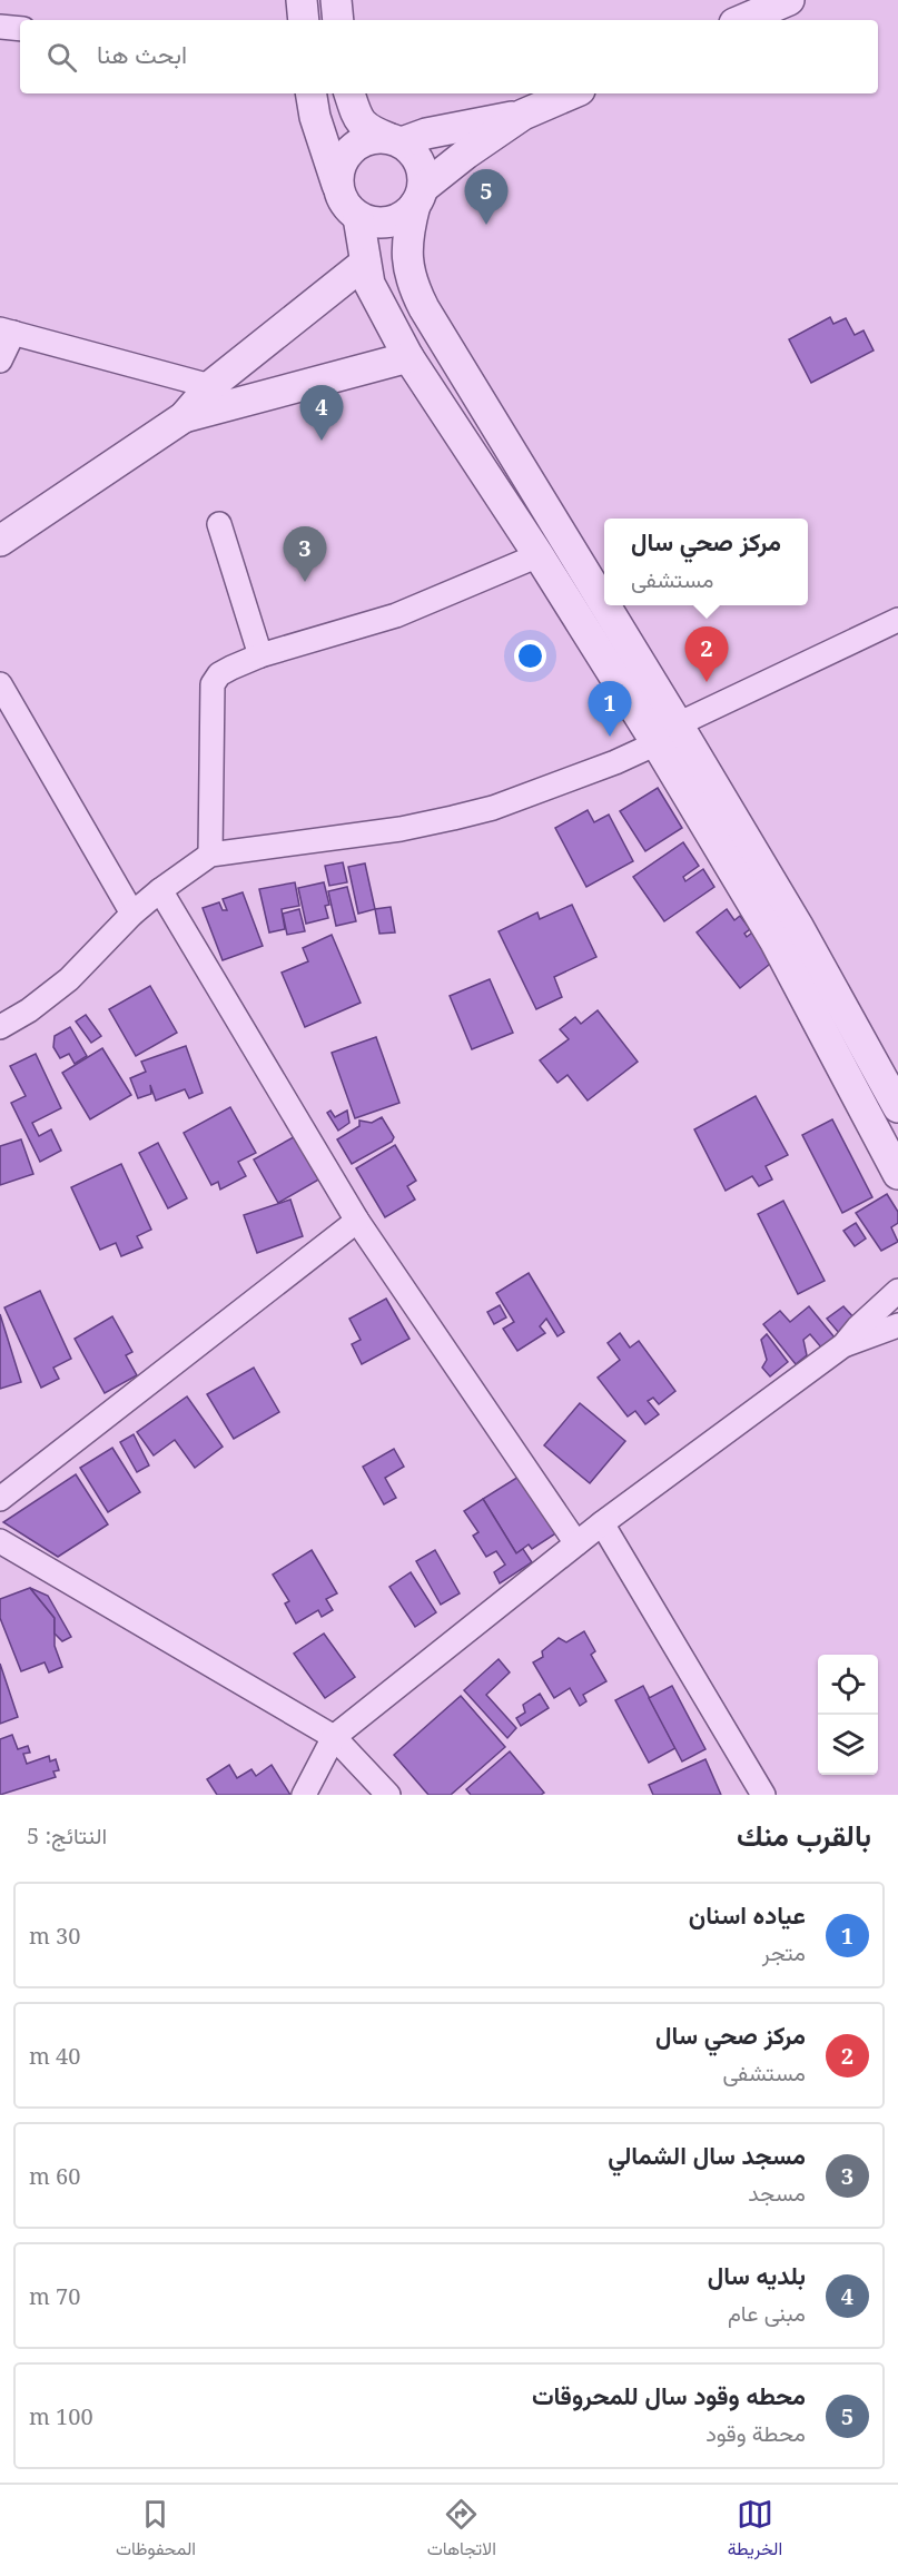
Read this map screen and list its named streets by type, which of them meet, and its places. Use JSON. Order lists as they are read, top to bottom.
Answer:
{
  "page": {
    "search": "ابحث هنا",
    "pins": [
      "5",
      "4",
      "3",
      "2",
      "1"
    ],
    "popup": ["مركز صحي سال", "مستشفى"],
    "heading": ["بالقرب منك", "النتائج: 5"],
    "list": [
      {
        "mark": "1",
        "name": "عياده اسنان",
        "note": "متجر",
        "value": "30 m"
      },
      {
        "mark": "2",
        "name": "مركز صحي سال",
        "note": "مستشفى",
        "value": "40 m"
      },
      {
        "mark": "3",
        "name": "مسجد سال الشمالي",
        "note": "مسجد",
        "value": "60 m"
      },
      {
        "mark": "4",
        "name": "بلديه سال",
        "note": "مبنى عام",
        "value": "70 m"
      },
      {
        "mark": "5",
        "name": "محطه وقود سال للمحروقات",
        "note": "محطة وقود",
        "value": "100 m"
      }
    ],
    "nav": ["الخريطة", "الاتجاهات", "المحفوظات"]
  }
}
